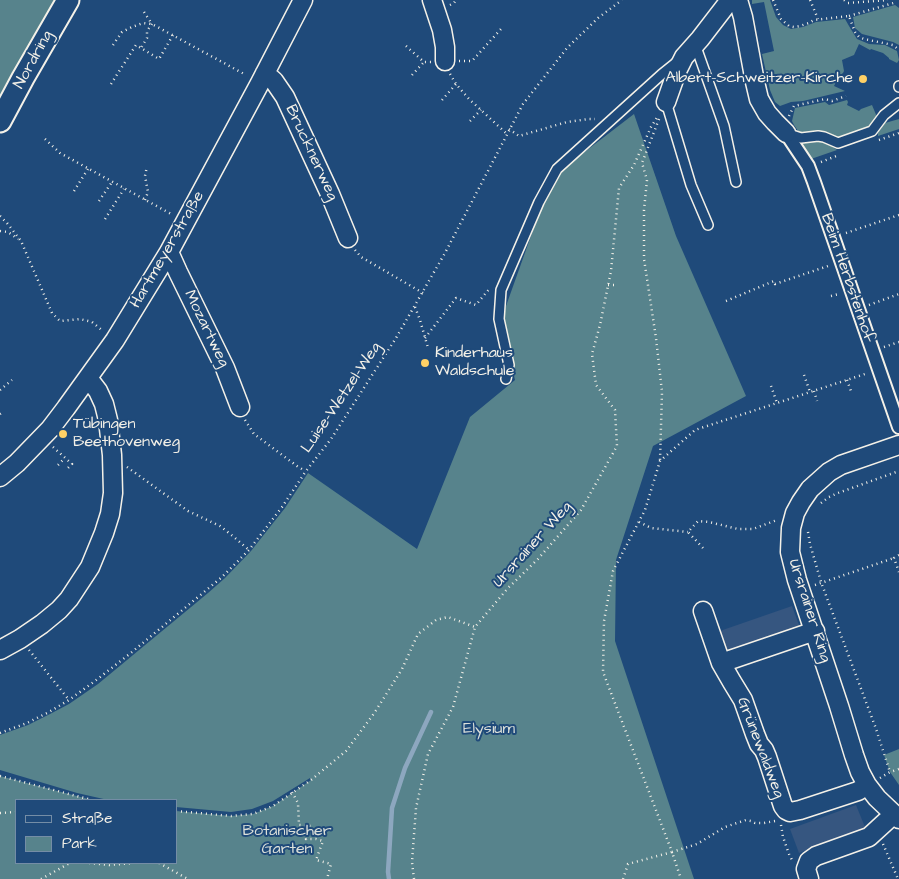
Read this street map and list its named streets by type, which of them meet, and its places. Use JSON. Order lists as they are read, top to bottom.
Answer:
{
  "streets": {
    "street": [
      "Nordring",
      "Brucknerweg",
      "Hartmeyerstraße",
      "Beim Herbstenhof",
      "Mozartweg",
      "Ursrainer Ring",
      "Grünewaldweg"
    ],
    "path": ["Luise-Wetzel-Weg", "Ursrainer Weg"]
  },
  "crossings": [
    ["Brucknerweg", "Hartmeyerstraße"],
    ["Hartmeyerstraße", "Mozartweg"],
    ["Ursrainer Ring", "Grünewaldweg"]
  ],
  "parks": ["Elysium", "Botanischer Garten"],
  "places": ["Albert-Schweitzer-Kirche", "Kinderhaus Waldschule", "Tübingen Beethovenweg"],
  "legend": ["Straße", "Park"]
}
